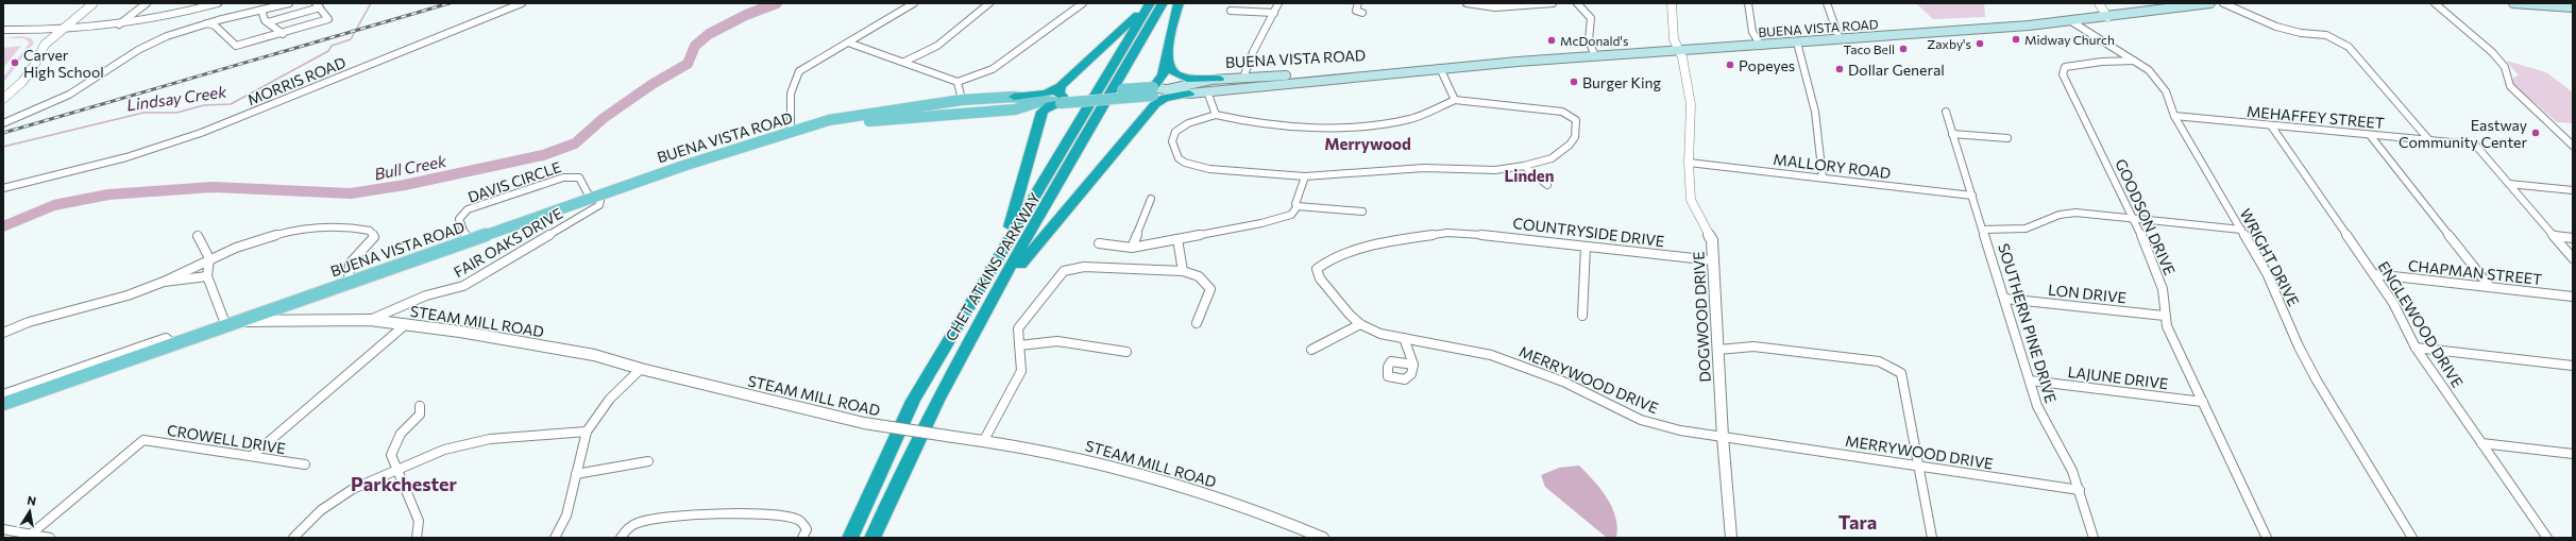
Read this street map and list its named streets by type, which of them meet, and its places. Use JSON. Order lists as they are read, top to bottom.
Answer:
{
  "streets": {
    "highway": ["CHET ATKINS PARKWAY"],
    "main road": ["BUENA VISTA ROAD"],
    "street": [
      "MORRIS ROAD",
      "MEHAFFEY STREET",
      "MALLORY ROAD",
      "DAVIS CIRCLE",
      "GOODSON DRIVE",
      "COUNTRYSIDE DRIVE",
      "FAIR OAKS DRIVE",
      "WRIGHT DRIVE",
      "CHAPMAN STREET",
      "LON DRIVE",
      "DOGWOOD DRIVE",
      "STEAM MILL ROAD",
      "SOUTHERN PINE DRIVE",
      "ENGLEWOOD DRIVE",
      "LAJUNE DRIVE",
      "MERRYWOOD DRIVE",
      "CROWELL DRIVE"
    ]
  },
  "crossings": [
    ["BUENA VISTA ROAD", "DAVIS CIRCLE"],
    ["BUENA VISTA ROAD", "FAIR OAKS DRIVE"],
    ["BUENA VISTA ROAD", "WRIGHT DRIVE"],
    ["BUENA VISTA ROAD", "DOGWOOD DRIVE"],
    ["BUENA VISTA ROAD", "STEAM MILL ROAD"],
    ["MEHAFFEY STREET", "WRIGHT DRIVE"],
    ["MEHAFFEY STREET", "ENGLEWOOD DRIVE"],
    ["MALLORY ROAD", "DOGWOOD DRIVE"],
    ["MALLORY ROAD", "SOUTHERN PINE DRIVE"],
    ["DAVIS CIRCLE", "FAIR OAKS DRIVE"],
    ["GOODSON DRIVE", "WRIGHT DRIVE"],
    ["GOODSON DRIVE", "LON DRIVE"],
    ["GOODSON DRIVE", "LAJUNE DRIVE"],
    ["COUNTRYSIDE DRIVE", "DOGWOOD DRIVE"],
    ["COUNTRYSIDE DRIVE", "MERRYWOOD DRIVE"],
    ["FAIR OAKS DRIVE", "STEAM MILL ROAD"],
    ["CHAPMAN STREET", "ENGLEWOOD DRIVE"],
    ["LON DRIVE", "SOUTHERN PINE DRIVE"],
    ["DOGWOOD DRIVE", "MERRYWOOD DRIVE"],
    ["SOUTHERN PINE DRIVE", "LAJUNE DRIVE"],
    ["SOUTHERN PINE DRIVE", "MERRYWOOD DRIVE"]
  ],
  "districts": [
    "Merrywood",
    "Linden",
    "Parkchester",
    "Tara"
  ],
  "water": ["Lindsay Creek", "Bull Creek"],
  "places": [
    "Midway Church",
    "McDonald's",
    "Zaxby's",
    "Taco Bell",
    "Carver High School",
    "Popeyes",
    "Dollar General",
    "Burger King",
    "Eastway Community Center"
  ],
  "north": "top"
}
